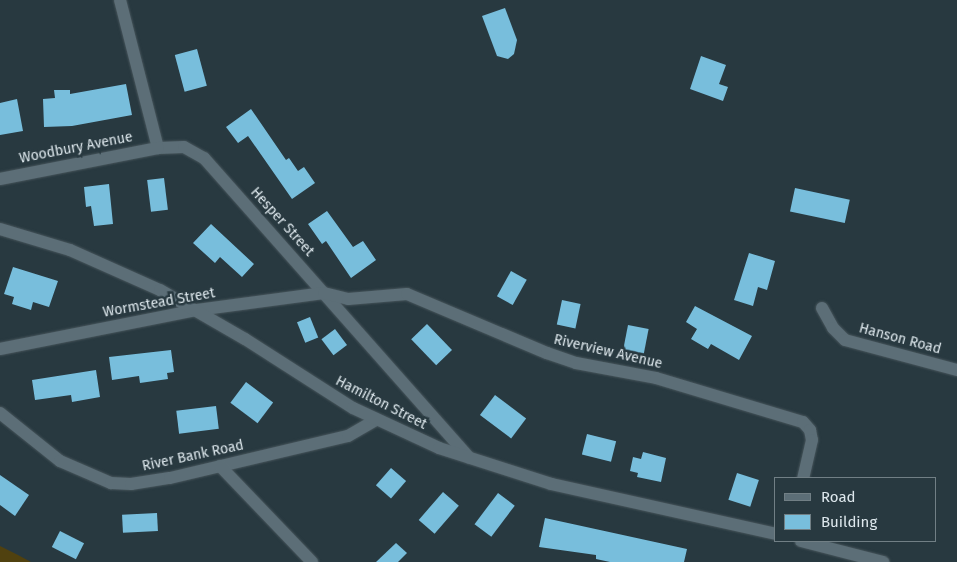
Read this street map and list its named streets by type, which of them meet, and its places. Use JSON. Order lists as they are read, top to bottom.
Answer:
{
  "streets": {
    "street": [
      "Woodbury Avenue",
      "Hesper Street",
      "Wormstead Street",
      "Hanson Road",
      "Riverview Avenue",
      "Hamilton Street",
      "River Bank Road"
    ]
  },
  "crossings": [
    ["Woodbury Avenue", "Hesper Street"],
    ["Hesper Street", "Wormstead Street"],
    ["Hesper Street", "Riverview Avenue"],
    ["Hesper Street", "Hamilton Street"],
    ["Wormstead Street", "Riverview Avenue"],
    ["Wormstead Street", "Hamilton Street"],
    ["Hamilton Street", "River Bank Road"]
  ],
  "legend": ["Road", "Building"]
}
